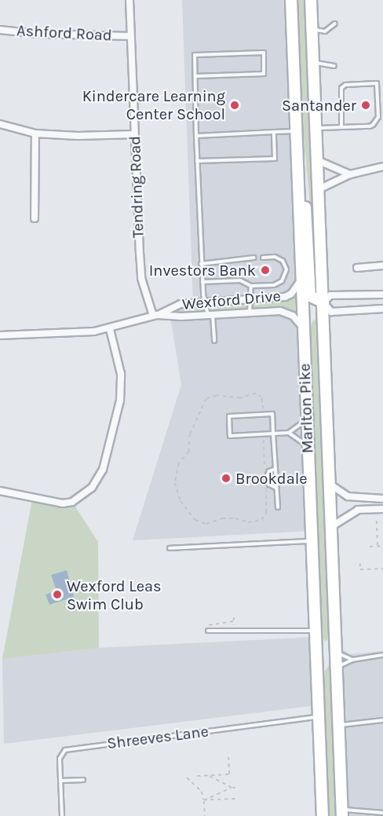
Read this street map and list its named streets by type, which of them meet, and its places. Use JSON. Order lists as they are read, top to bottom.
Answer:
{
  "streets": {
    "highway": ["Marlton Pike"],
    "street": ["Ashford Road", "Tendring Road", "Wexford Drive"],
    "lane": ["Shreeves Lane"]
  },
  "crossings": [
    ["Ashford Road", "Tendring Road"],
    ["Tendring Road", "Wexford Drive"],
    ["Wexford Drive", "Marlton Pike"],
    ["Marlton Pike", "Shreeves Lane"]
  ],
  "places": [
    "Kindercare Learning Center School",
    "Santander",
    "Investors Bank",
    "Brookdale",
    "Wexford Leas Swim Club"
  ]
}
